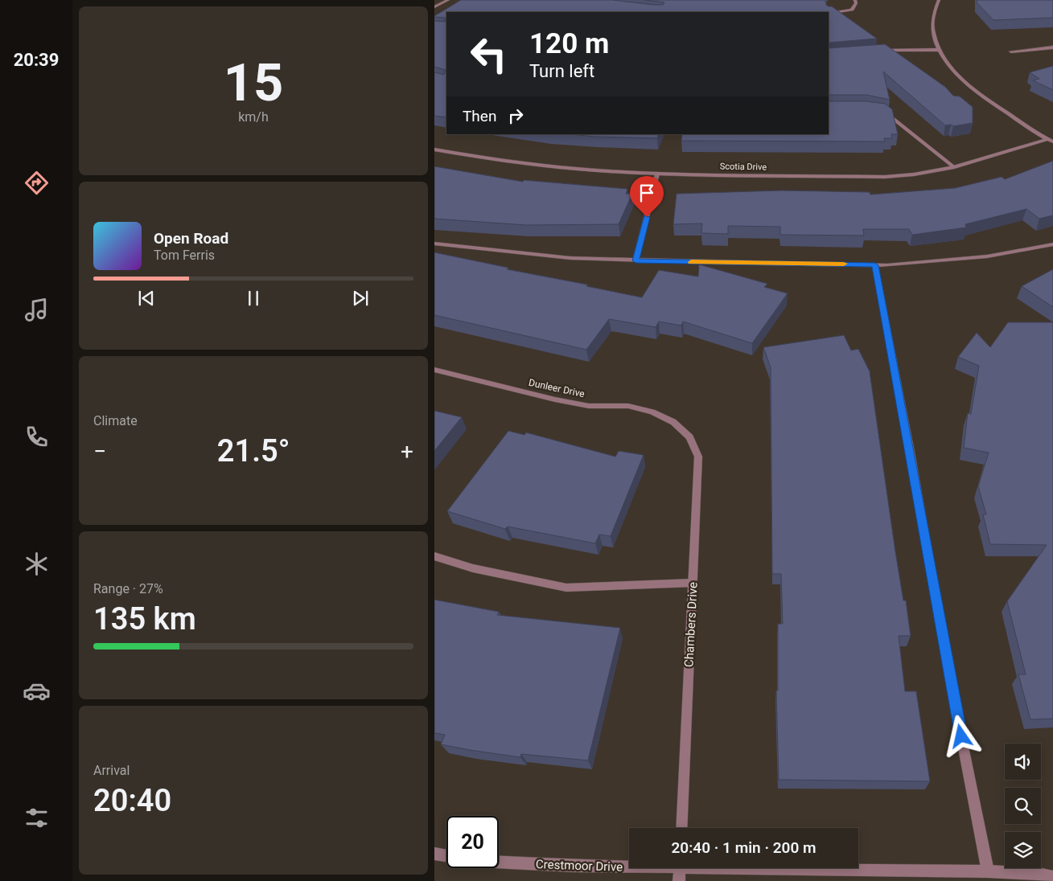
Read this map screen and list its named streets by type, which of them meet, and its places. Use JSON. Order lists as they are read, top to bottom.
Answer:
{
  "streets": {
    "street": [
      "Scotia Drive",
      "Dunleer Drive",
      "Chambers Drive",
      "Crestmoor Drive"
    ]
  },
  "crossings": [
    ["Dunleer Drive", "Chambers Drive"]
  ],
  "page": {
    "tabs": "20:39",
    "tile": [
      ["15", "km/h"],
      "Climate",
      ["Range · 27%", "135 km"],
      ["Arrival", "20:40"]
    ],
    "turn": ["120 m", "Turn left"],
    "then": "Then",
    "song": ["Open Road", "Tom Ferris"],
    "heat": ["−", "21.5°", "+"],
    "limit": "20",
    "trip": "20:40 · 1 min · 200 m"
  }
}
